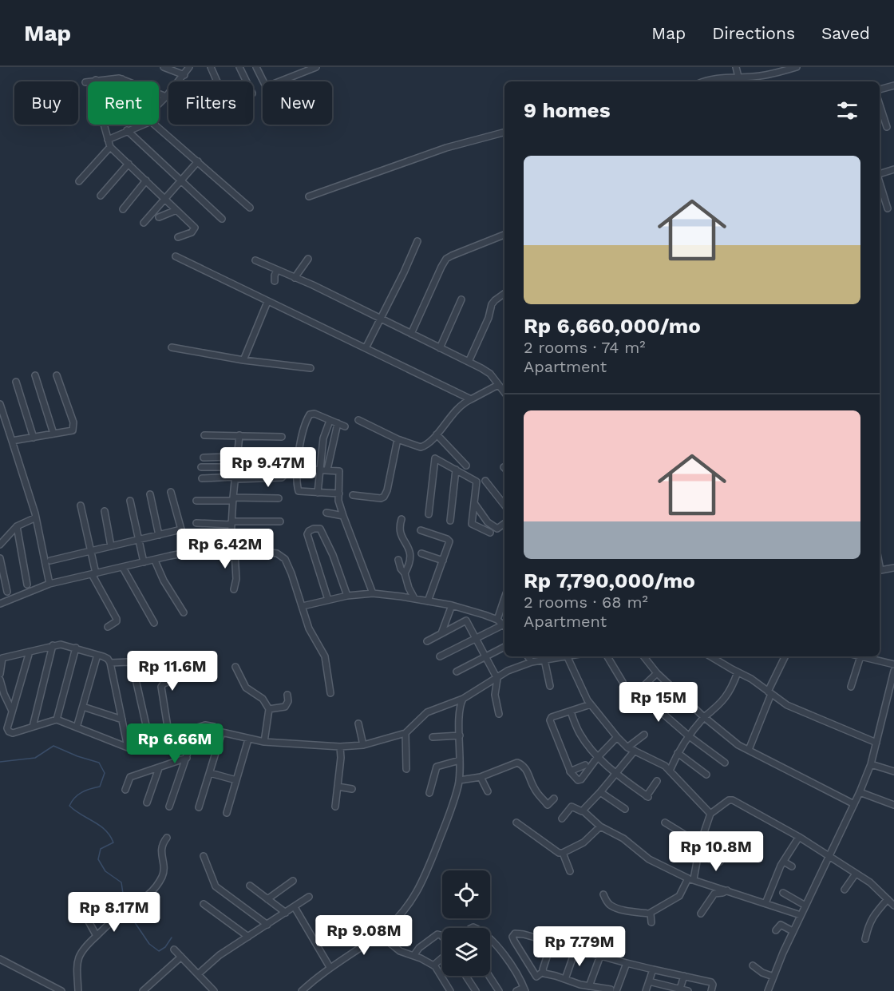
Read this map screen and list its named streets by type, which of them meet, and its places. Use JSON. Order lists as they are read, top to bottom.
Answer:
{
  "page": {
    "header": "Map",
    "nav": ["Map", "Directions", "Saved"],
    "chip": [
      "Buy",
      "Rent",
      "Filters",
      "New"
    ],
    "heading": "9 homes",
    "list": [
      {
        "name": "Rp 6,660,000/mo",
        "note": "2 rooms · 74 m² · Apartment"
      },
      {
        "name": "Rp 7,790,000/mo",
        "note": "2 rooms · 68 m² · Apartment"
      }
    ],
    "price": [
      "Rp 9.47M",
      "Rp 6.42M",
      "Rp 11.6M",
      "Rp 15M",
      "Rp 6.66M",
      "Rp 10.8M",
      "Rp 8.17M",
      "Rp 9.08M",
      "Rp 7.79M"
    ]
  }
}
